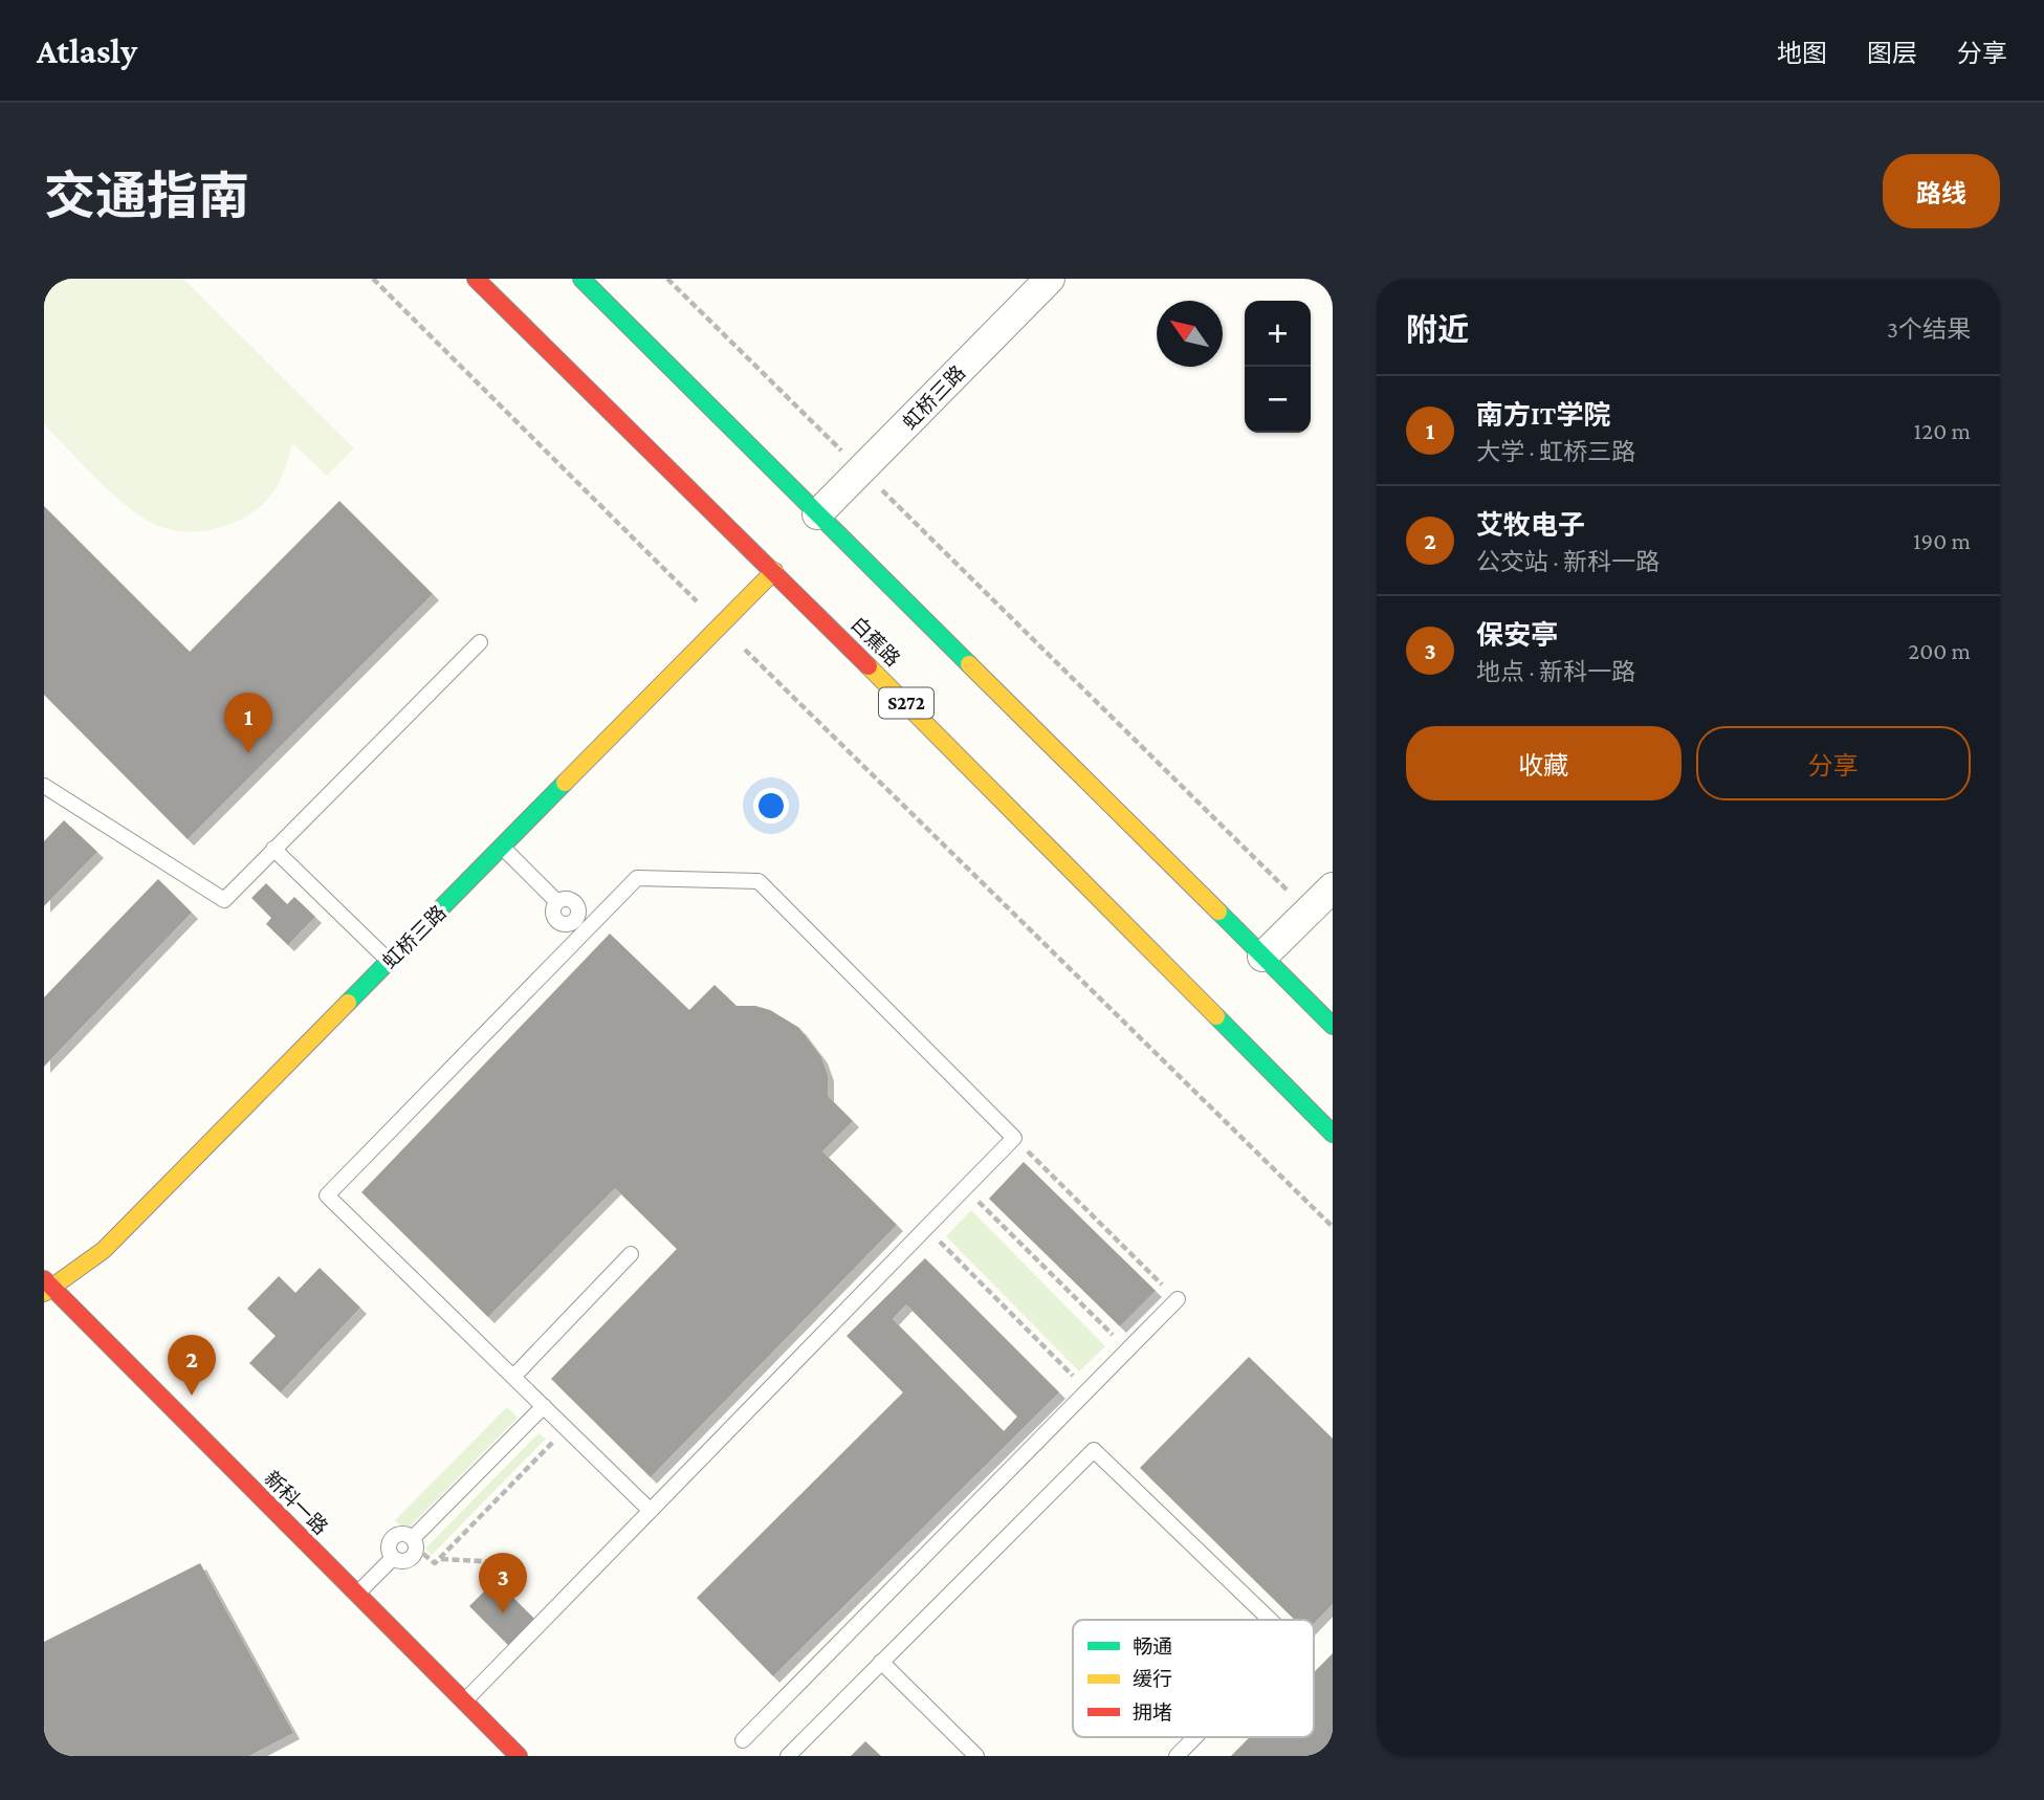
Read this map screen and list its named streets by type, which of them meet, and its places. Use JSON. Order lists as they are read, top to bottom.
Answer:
{
  "streets": {
    "main road": [
      "虹桥三路",
      "白蕉路",
      "S272",
      "新科一路"
    ]
  },
  "crossings": [
    ["虹桥三路", "白蕉路"],
    ["虹桥三路", "新科一路"]
  ],
  "legend": ["畅通", "缓行", "拥堵"],
  "north": "top left",
  "page": {
    "header": "Atlasly",
    "nav": ["地图", "图层", "分享"],
    "title": "交通指南",
    "buttons": [
      "路线",
      ["收藏", "分享"]
    ],
    "heading": ["附近", "3个结果"],
    "map_buttons": ["+", "−"],
    "list": [
      {
        "mark": "1",
        "name": "南方IT学院",
        "note": "大学 · 虹桥三路",
        "value": "120 m"
      },
      {
        "mark": "2",
        "name": "艾牧电子",
        "note": "公交站 · 新科一路",
        "value": "190 m"
      },
      {
        "mark": "3",
        "name": "保安亭",
        "note": "地点 · 新科一路",
        "value": "200 m"
      }
    ],
    "pins": ["1", "2", "3"]
  }
}
